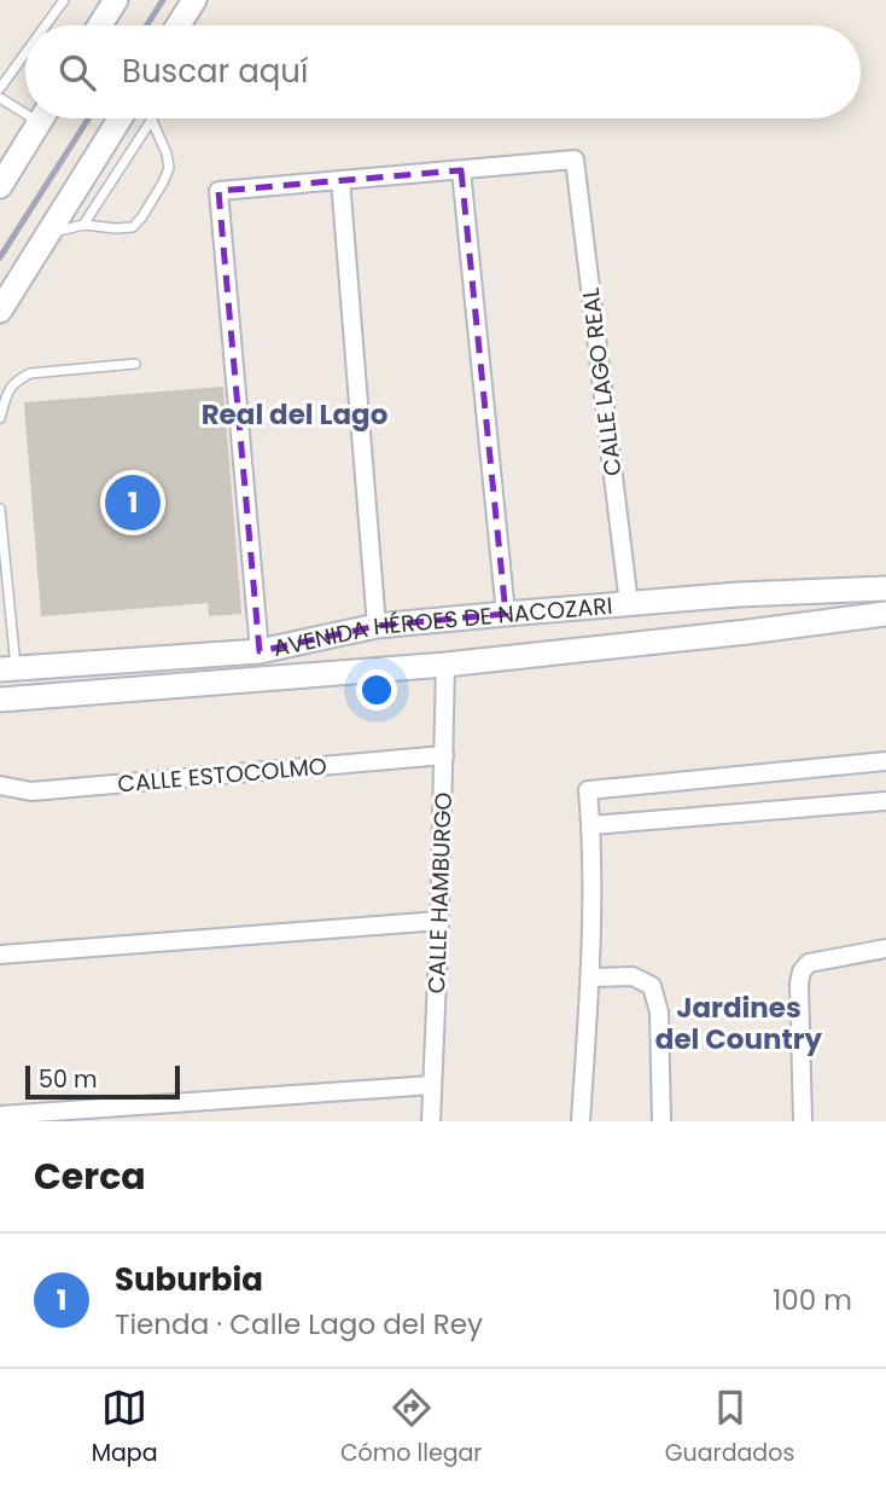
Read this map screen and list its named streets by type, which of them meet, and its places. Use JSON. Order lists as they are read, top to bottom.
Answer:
{
  "streets": {
    "main road": ["AVENIDA HÉROES DE NACOZARI"],
    "street": ["CALLE LAGO REAL", "CALLE ESTOCOLMO", "CALLE HAMBURGO"]
  },
  "crossings": [
    ["CALLE LAGO REAL", "AVENIDA HÉROES DE NACOZARI"],
    ["AVENIDA HÉROES DE NACOZARI", "CALLE HAMBURGO"],
    ["CALLE ESTOCOLMO", "CALLE HAMBURGO"]
  ],
  "districts": ["Real del Lago", "Jardines del Country"],
  "scale_bar": "50 m",
  "page": {
    "search": "Buscar aquí",
    "pins": "1",
    "scale": "50 m",
    "heading": "Cerca",
    "list": [
      {
        "mark": "1",
        "name": "Suburbia",
        "note": "Tienda · Calle Lago del Rey",
        "value": "100 m"
      }
    ],
    "nav": ["Mapa", "Cómo llegar", "Guardados"]
  }
}
